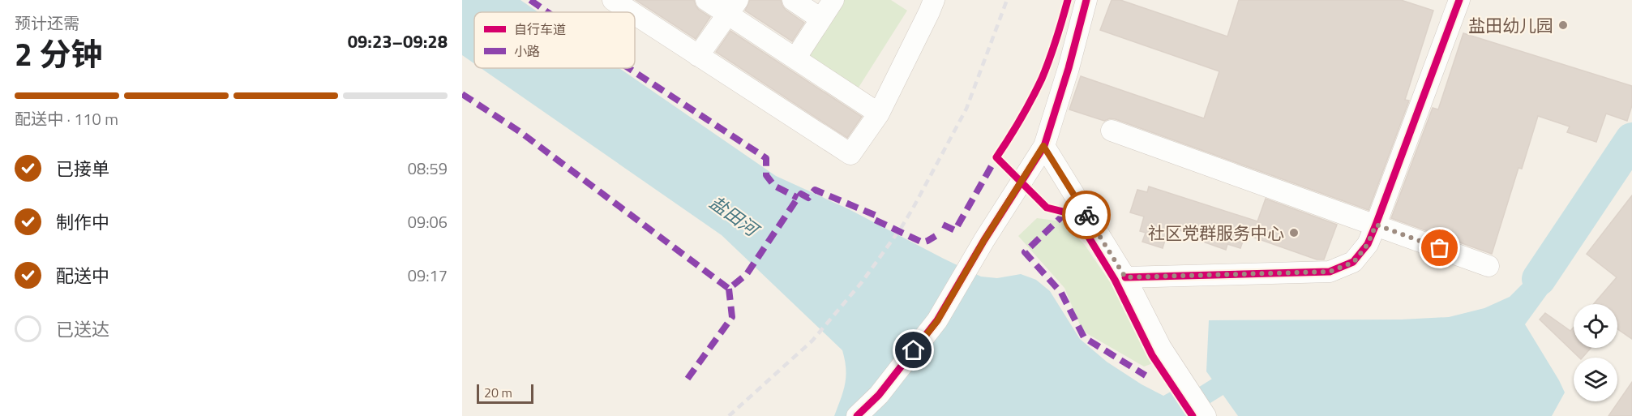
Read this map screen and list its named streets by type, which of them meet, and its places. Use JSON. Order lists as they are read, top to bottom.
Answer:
{
  "water": ["盐田河"],
  "places": ["盐田幼儿园", "社区党群服务中心"],
  "legend": ["自行车道", "小路"],
  "scale_bar": "20 m",
  "page": {
    "heading": ["2 分钟", "预计还需", "09:23–09:28"],
    "bar": "配送中 · 110 m",
    "list": [
      ["已接单", "08:59"],
      ["制作中", "09:06"],
      ["配送中", "09:17"],
      "已送达"
    ],
    "scale": "20 m"
  }
}
